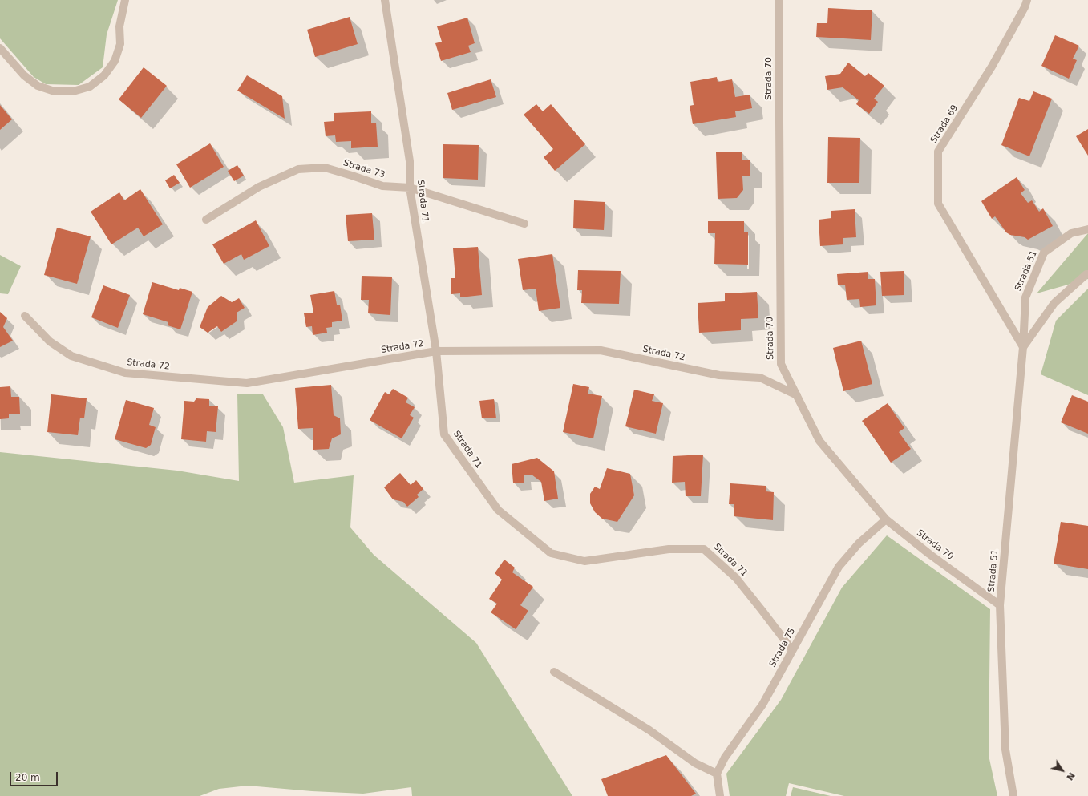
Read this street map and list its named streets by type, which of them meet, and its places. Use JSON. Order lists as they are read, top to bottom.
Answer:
{
  "streets": {
    "street": [
      "Strada 70",
      "Strada 69",
      "Strada 73",
      "Strada 71",
      "Strada 51",
      "Strada 72",
      "Strada 75"
    ]
  },
  "crossings": [
    ["Strada 70", "Strada 51"],
    ["Strada 70", "Strada 72"],
    ["Strada 70", "Strada 75"],
    ["Strada 69", "Strada 51"],
    ["Strada 73", "Strada 71"],
    ["Strada 71", "Strada 72"],
    ["Strada 71", "Strada 75"]
  ],
  "scale_bar": "20 m",
  "north": "bottom right"
}
